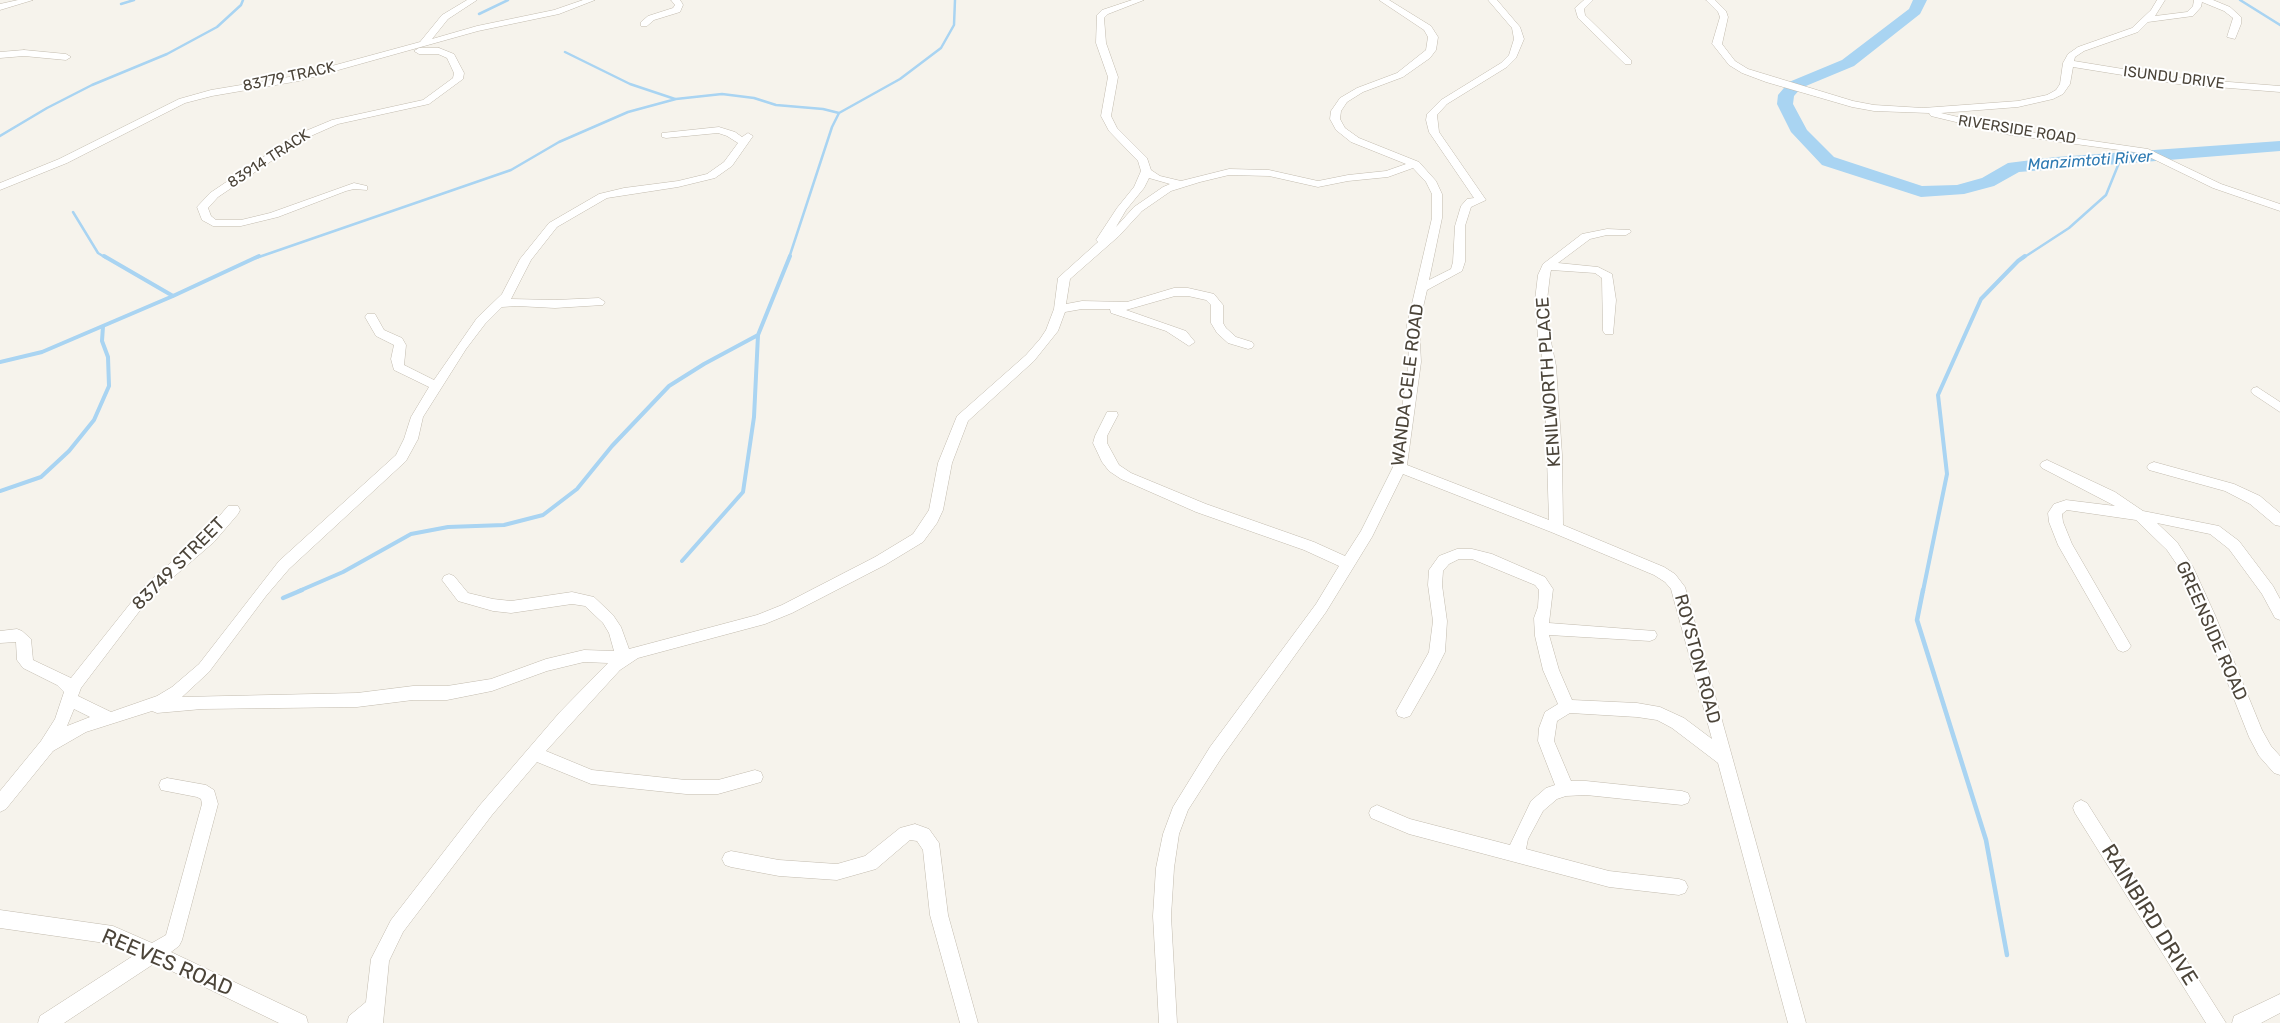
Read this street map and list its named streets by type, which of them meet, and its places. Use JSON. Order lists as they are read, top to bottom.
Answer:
{
  "streets": {
    "street": [
      "83779 TRACK",
      "ISUNDU DRIVE",
      "RIVERSIDE ROAD",
      "83914 TRACK",
      "KENILWORTH PLACE",
      "WANDA CELE ROAD",
      "83749 STREET",
      "GREENSIDE ROAD",
      "ROYSTON ROAD",
      "RAINBIRD DRIVE",
      "REEVES ROAD"
    ]
  },
  "crossings": [
    ["83779 TRACK", "83914 TRACK"],
    ["KENILWORTH PLACE", "ROYSTON ROAD"],
    ["WANDA CELE ROAD", "ROYSTON ROAD"]
  ],
  "water": ["Manzimtoti River"]
}
